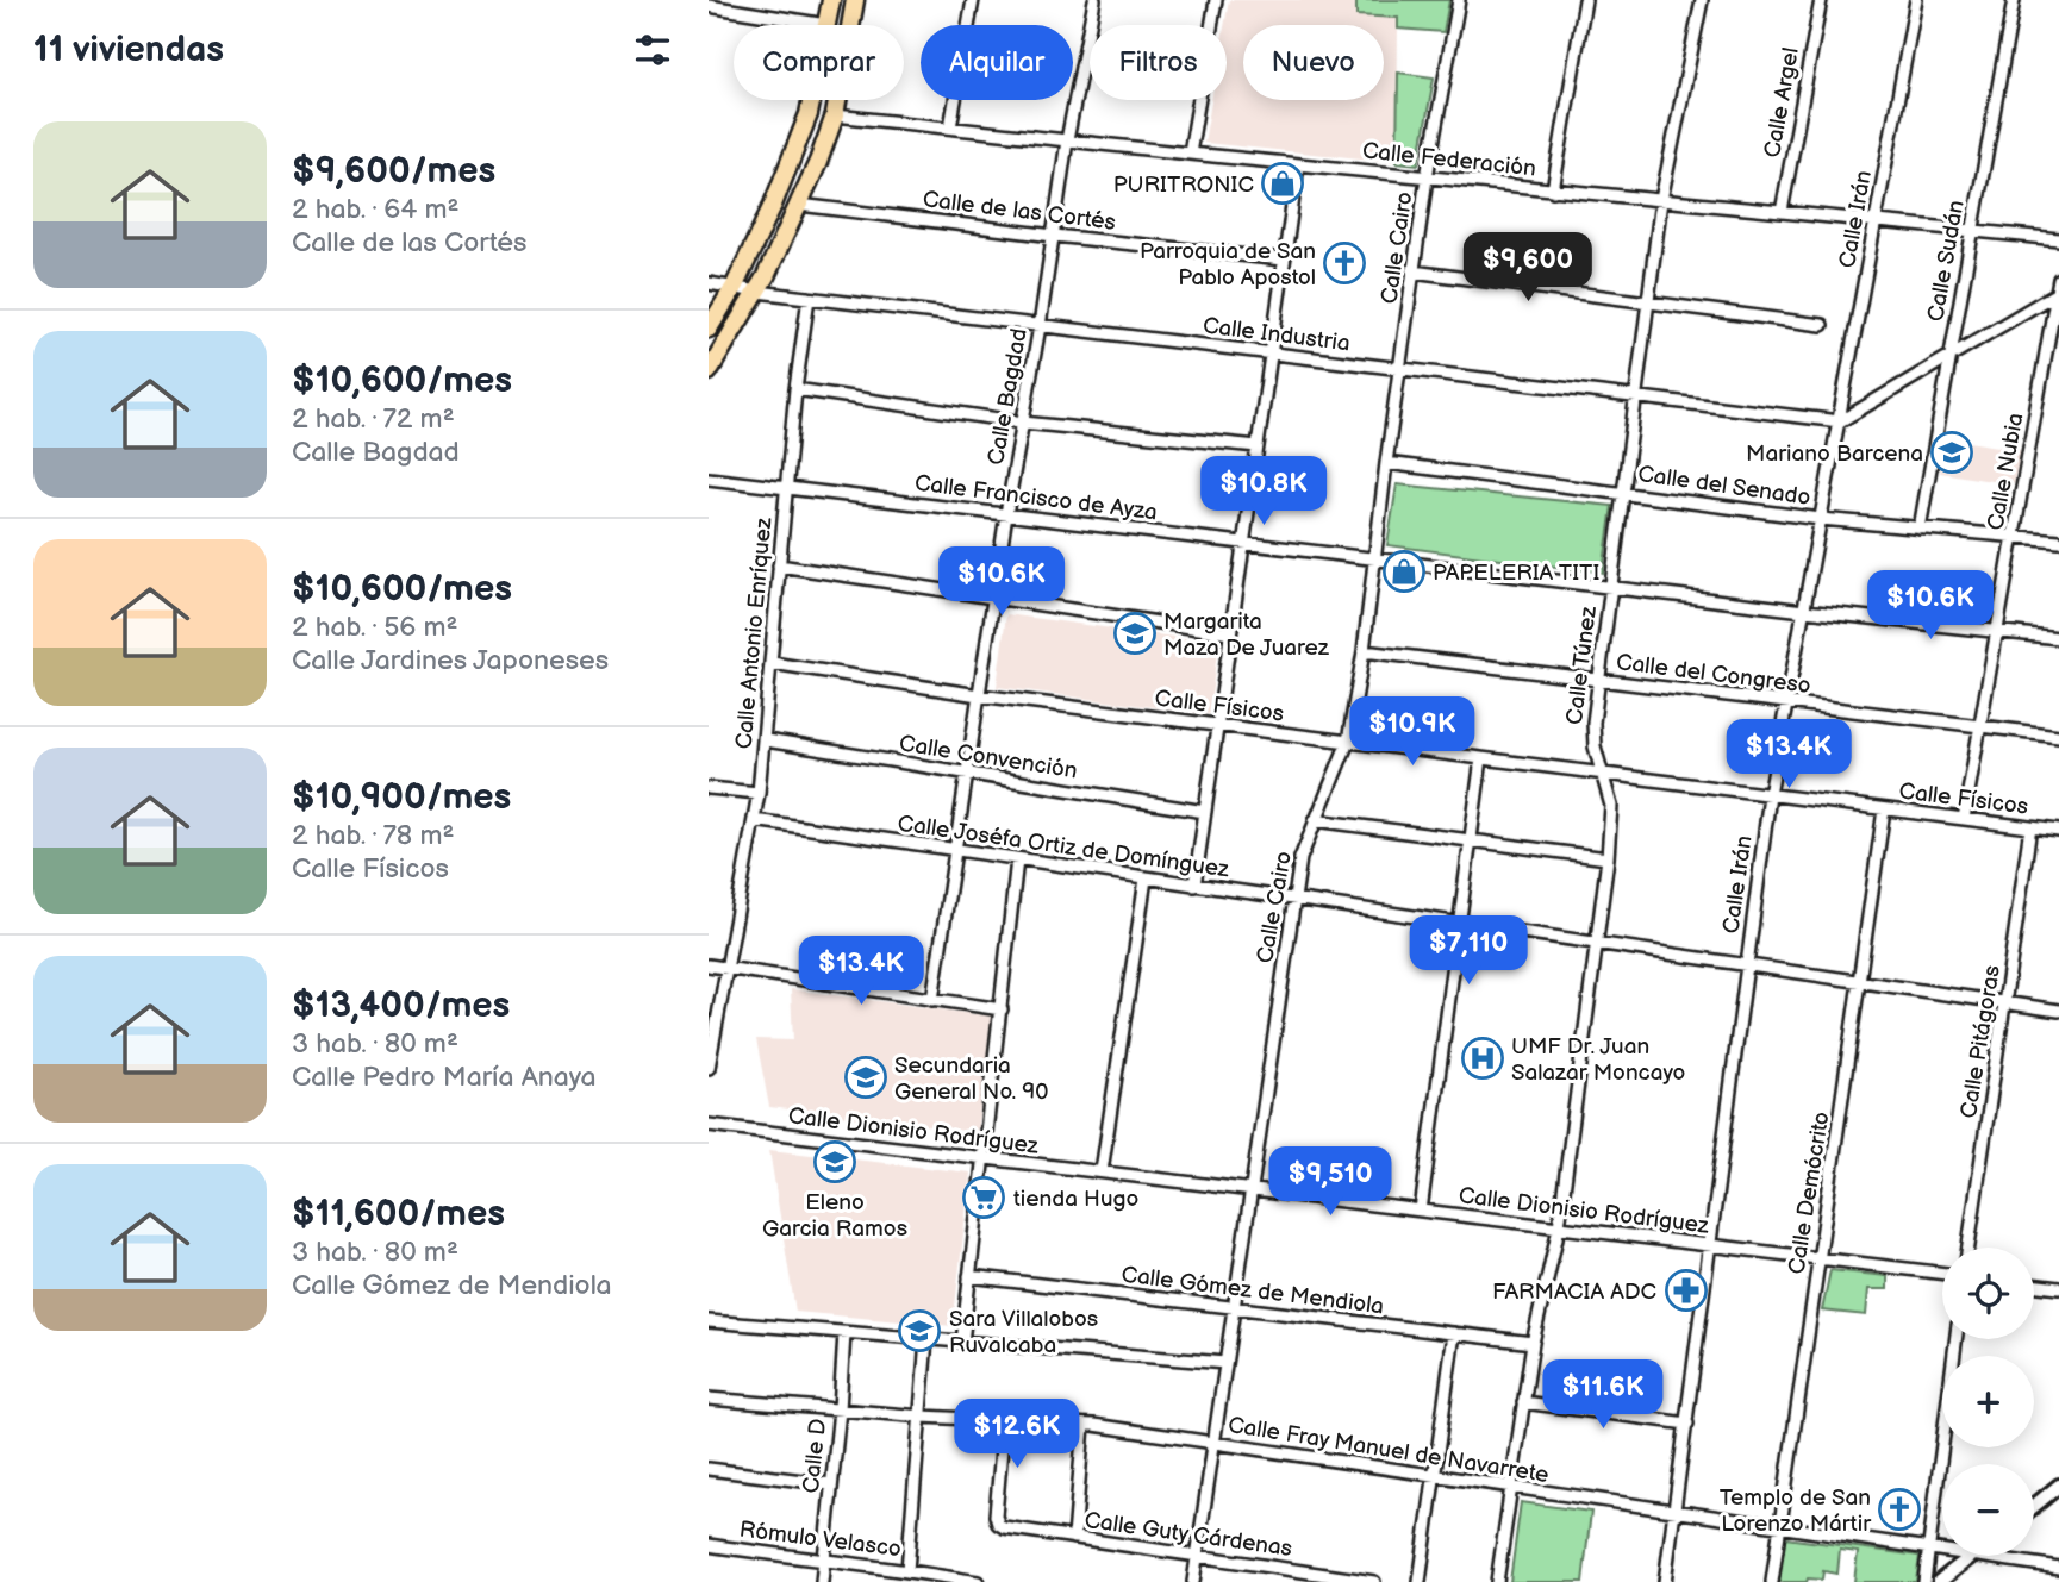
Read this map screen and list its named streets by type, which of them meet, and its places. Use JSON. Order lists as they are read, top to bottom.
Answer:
{
  "streets": {
    "street": [
      "Calle Argel",
      "Calle Federación",
      "Calle de las Cortés",
      "Calle Irán",
      "Calle Cairo",
      "Calle Sudán",
      "Calle Industria",
      "Calle Bagdad",
      "Calle Nubia",
      "Calle del Senado",
      "Calle Francisco de Ayza",
      "Calle Antonio Enríquez",
      "Calle Túnez",
      "Calle del Congreso",
      "Calle Físicos",
      "Calle Convención",
      "Calle Joséfa Ortiz de Domínguez",
      "Calle Pitágoras",
      "Calle Dionisio Rodríguez",
      "Calle Demócrito",
      "Calle Gómez de Mendiola",
      "Calle Fray Manuel de Navarrete",
      "Calle D",
      "Calle Guty Cárdenas",
      "Rómulo Velasco"
    ]
  },
  "crossings": [
    ["Calle Argel", "Calle Federación"],
    ["Calle Federación", "Calle Irán"],
    ["Calle Federación", "Calle Cairo"],
    ["Calle Federación", "Calle Sudán"],
    ["Calle Federación", "Calle Bagdad"],
    ["Calle Federación", "Calle Túnez"],
    ["Calle de las Cortés", "Calle Bagdad"],
    ["Calle Irán", "Calle Industria"],
    ["Calle Irán", "Calle del Senado"],
    ["Calle Irán", "Calle Francisco de Ayza"],
    ["Calle Irán", "Calle del Congreso"],
    ["Calle Irán", "Calle Físicos"],
    ["Calle Irán", "Calle Joséfa Ortiz de Domínguez"],
    ["Calle Irán", "Calle Dionisio Rodríguez"],
    ["Calle Irán", "Calle Fray Manuel de Navarrete"],
    ["Calle Cairo", "Calle Industria"],
    ["Calle Cairo", "Calle del Senado"],
    ["Calle Cairo", "Calle Francisco de Ayza"],
    ["Calle Cairo", "Calle del Congreso"],
    ["Calle Cairo", "Calle Físicos"],
    ["Calle Cairo", "Calle Joséfa Ortiz de Domínguez"],
    ["Calle Cairo", "Calle Dionisio Rodríguez"],
    ["Calle Cairo", "Calle Gómez de Mendiola"],
    ["Calle Cairo", "Calle Fray Manuel de Navarrete"],
    ["Calle Cairo", "Calle Guty Cárdenas"],
    ["Calle Sudán", "Calle del Senado"],
    ["Calle Industria", "Calle Bagdad"],
    ["Calle Industria", "Calle Antonio Enríquez"],
    ["Calle Industria", "Calle Túnez"],
    ["Calle Bagdad", "Calle Francisco de Ayza"],
    ["Calle Bagdad", "Calle Físicos"],
    ["Calle Bagdad", "Calle Convención"],
    ["Calle Bagdad", "Calle Joséfa Ortiz de Domínguez"],
    ["Calle Nubia", "Calle del Senado"],
    ["Calle Nubia", "Calle Francisco de Ayza"],
    ["Calle Nubia", "Calle del Congreso"],
    ["Calle Nubia", "Calle Físicos"],
    ["Calle del Senado", "Calle Túnez"],
    ["Calle Francisco de Ayza", "Calle Antonio Enríquez"],
    ["Calle Francisco de Ayza", "Calle Túnez"],
    ["Calle Antonio Enríquez", "Calle Físicos"],
    ["Calle Antonio Enríquez", "Calle Convención"],
    ["Calle Antonio Enríquez", "Calle Joséfa Ortiz de Domínguez"],
    ["Calle Túnez", "Calle del Congreso"],
    ["Calle Túnez", "Calle Físicos"],
    ["Calle Túnez", "Calle Joséfa Ortiz de Domínguez"],
    ["Calle Túnez", "Calle Dionisio Rodríguez"],
    ["Calle Túnez", "Calle Gómez de Mendiola"],
    ["Calle Túnez", "Calle Fray Manuel de Navarrete"],
    ["Calle Físicos", "Calle Pitágoras"],
    ["Calle Físicos", "Calle Demócrito"],
    ["Calle Joséfa Ortiz de Domínguez", "Calle Pitágoras"],
    ["Calle Joséfa Ortiz de Domínguez", "Calle Demócrito"],
    ["Calle Dionisio Rodríguez", "Calle Demócrito"],
    ["Calle Demócrito", "Calle Fray Manuel de Navarrete"],
    ["Calle Fray Manuel de Navarrete", "Calle D"],
    ["Calle Fray Manuel de Navarrete", "Calle Guty Cárdenas"],
    ["Calle D", "Rómulo Velasco"]
  ],
  "places": {
    "shop": ["PURITRONIC", "PAPELERIA TITI"],
    "church": ["Parroquia de San Pablo Apostol", "Templo de San Lorenzo Mártir"],
    "school or university": [
      "Mariano Barcena",
      "Margarita Maza De Juarez",
      "Secundaria General No. 90",
      "Eleno Garcia Ramos",
      "Sara Villalobos Ruvalcaba"
    ],
    "hospital": ["UMF Dr. Juan Salazar Moncayo"],
    "supermarket": ["tienda Hugo"],
    "pharmacy": ["FARMACIA ADC"]
  },
  "page": {
    "heading": "11 viviendas",
    "chip": [
      "Comprar",
      "Alquilar",
      "Filtros",
      "Nuevo"
    ],
    "list": [
      {
        "name": "$9,600/mes",
        "note": "2 hab. · 64 m² · Calle de las Cortés"
      },
      {
        "name": "$10,600/mes",
        "note": "2 hab. · 72 m² · Calle Bagdad"
      },
      {
        "name": "$10,600/mes",
        "note": "2 hab. · 56 m² · Calle Jardines Japoneses"
      },
      {
        "name": "$10,900/mes",
        "note": "2 hab. · 78 m² · Calle Físicos"
      },
      {
        "name": "$13,400/mes",
        "note": "3 hab. · 80 m² · Calle Pedro María Anaya"
      },
      {
        "name": "$11,600/mes",
        "note": "3 hab. · 80 m² · Calle Gómez de Mendiola"
      }
    ],
    "price": [
      "$9,600",
      "$10.8K",
      "$10.6K",
      "$10.6K",
      "$10.9K",
      "$13.4K",
      "$7,110",
      "$13.4K",
      "$9,510",
      "$11.6K",
      "$12.6K"
    ],
    "map_buttons": ["+", "−"]
  }
}
